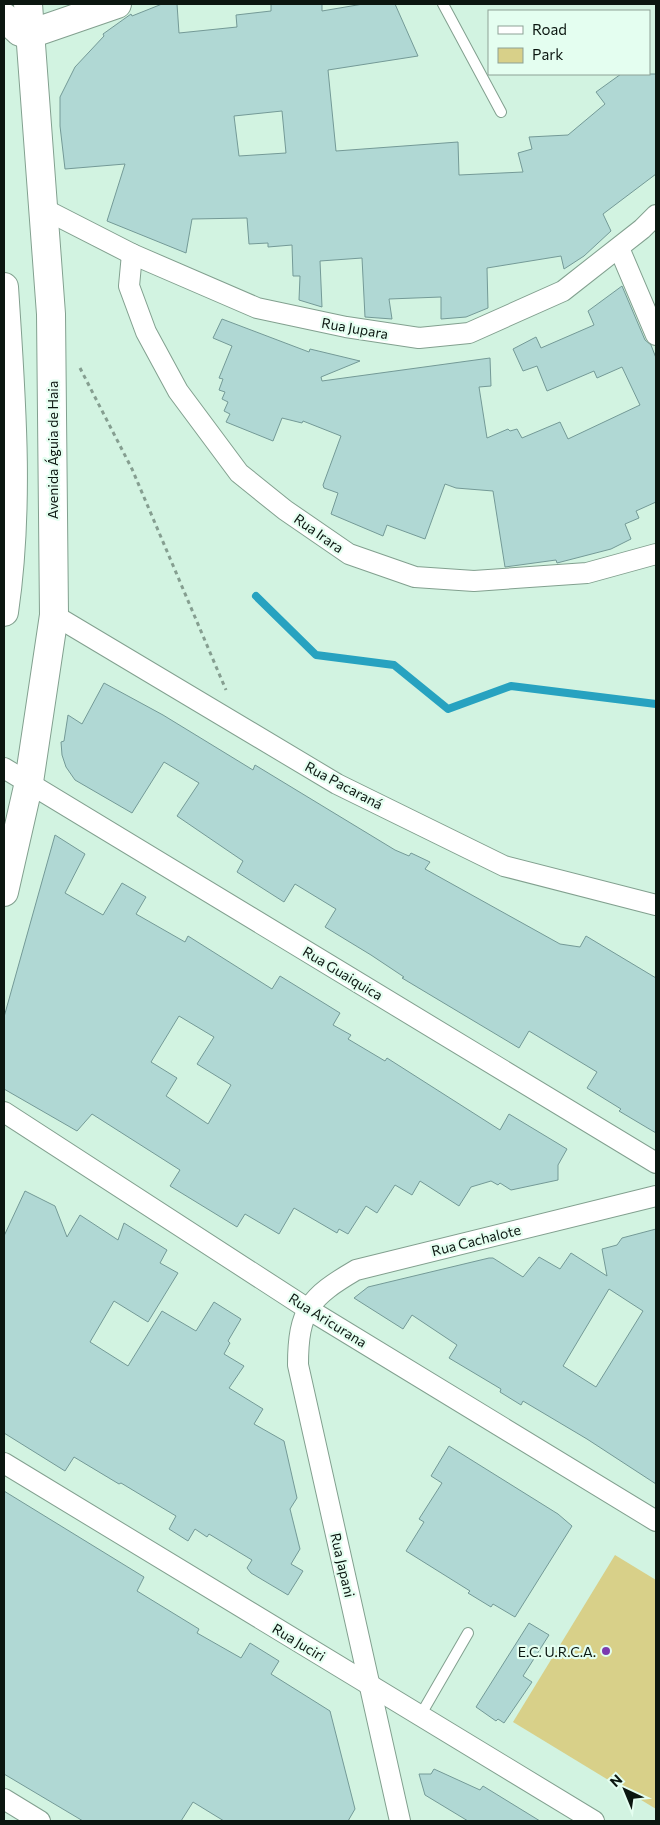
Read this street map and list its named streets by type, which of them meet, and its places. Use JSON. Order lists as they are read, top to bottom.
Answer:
{
  "streets": {
    "main road": ["Avenida Águia de Haia"],
    "street": [
      "Rua Jupara",
      "Rua Irara",
      "Rua Pacaraná",
      "Rua Guaiquica",
      "Rua Cachalote",
      "Rua Aricurana",
      "Rua Japani",
      "Rua Juciri"
    ]
  },
  "crossings": [
    ["Rua Jupara", "Avenida Águia de Haia"],
    ["Rua Jupara", "Rua Irara"],
    ["Avenida Águia de Haia", "Rua Pacaraná"],
    ["Avenida Águia de Haia", "Rua Guaiquica"],
    ["Rua Cachalote", "Rua Aricurana"],
    ["Rua Cachalote", "Rua Japani"],
    ["Rua Aricurana", "Rua Japani"],
    ["Rua Japani", "Rua Juciri"]
  ],
  "places": ["E.C. U.R.C.A."],
  "legend": ["Road", "Park"],
  "north": "top left"
}
